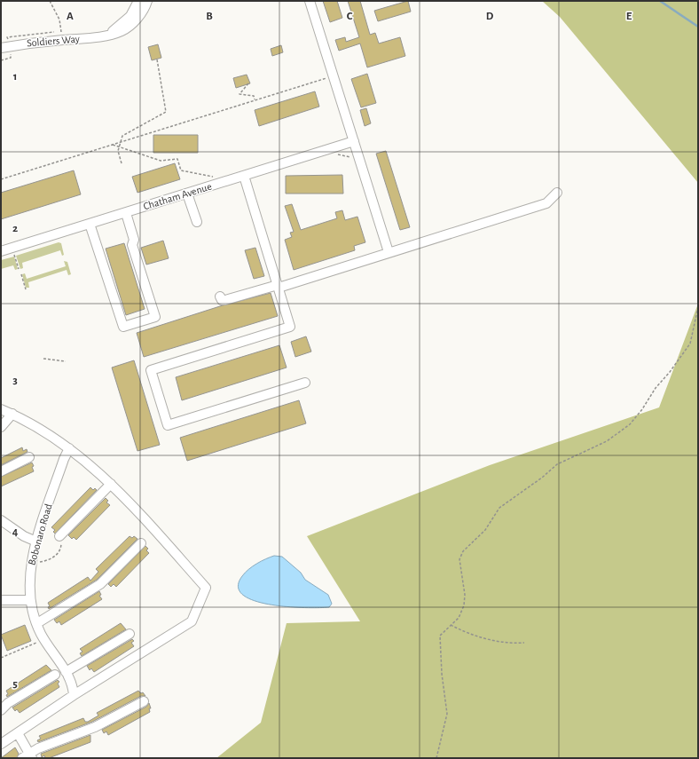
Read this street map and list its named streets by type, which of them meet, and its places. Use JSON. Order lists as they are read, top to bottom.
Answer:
{
  "streets": {
    "street": ["Soldiers Way", "Chatham Avenue", "Bobonaro Road"]
  },
  "grid": {
    "columns": [
      "A",
      "B",
      "C",
      "D",
      "E"
    ],
    "rows": [
      "1",
      "2",
      "3",
      "4",
      "5"
    ]
  }
}
